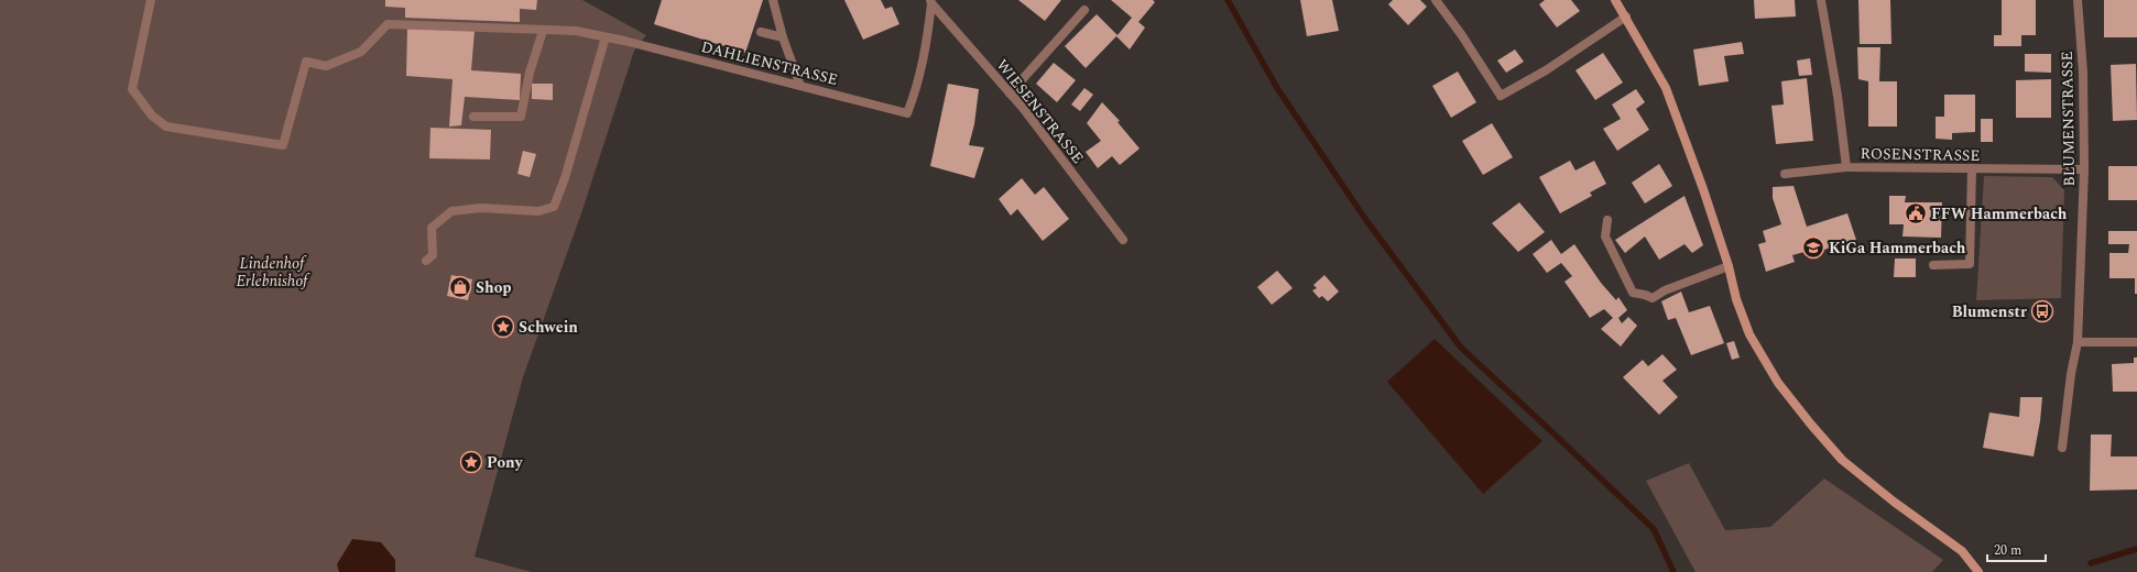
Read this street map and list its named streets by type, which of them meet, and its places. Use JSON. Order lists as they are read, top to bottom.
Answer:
{
  "streets": {
    "street": [
      "DAHLIENSTRASSE",
      "WIESENSTRASSE",
      "BLUMENSTRASSE",
      "ROSENSTRASSE"
    ]
  },
  "crossings": [
    ["DAHLIENSTRASSE", "WIESENSTRASSE"],
    ["BLUMENSTRASSE", "ROSENSTRASSE"]
  ],
  "parks": ["Lindenhof Erlebnishof"],
  "places": {
    "public building": ["FFW Hammerbach"],
    "school or university": ["KiGa Hammerbach"],
    "shop": ["Shop"],
    "bus stop": ["Blumenstr"],
    "place": ["Schwein", "Pony"]
  },
  "scale_bar": "20 m"
}
